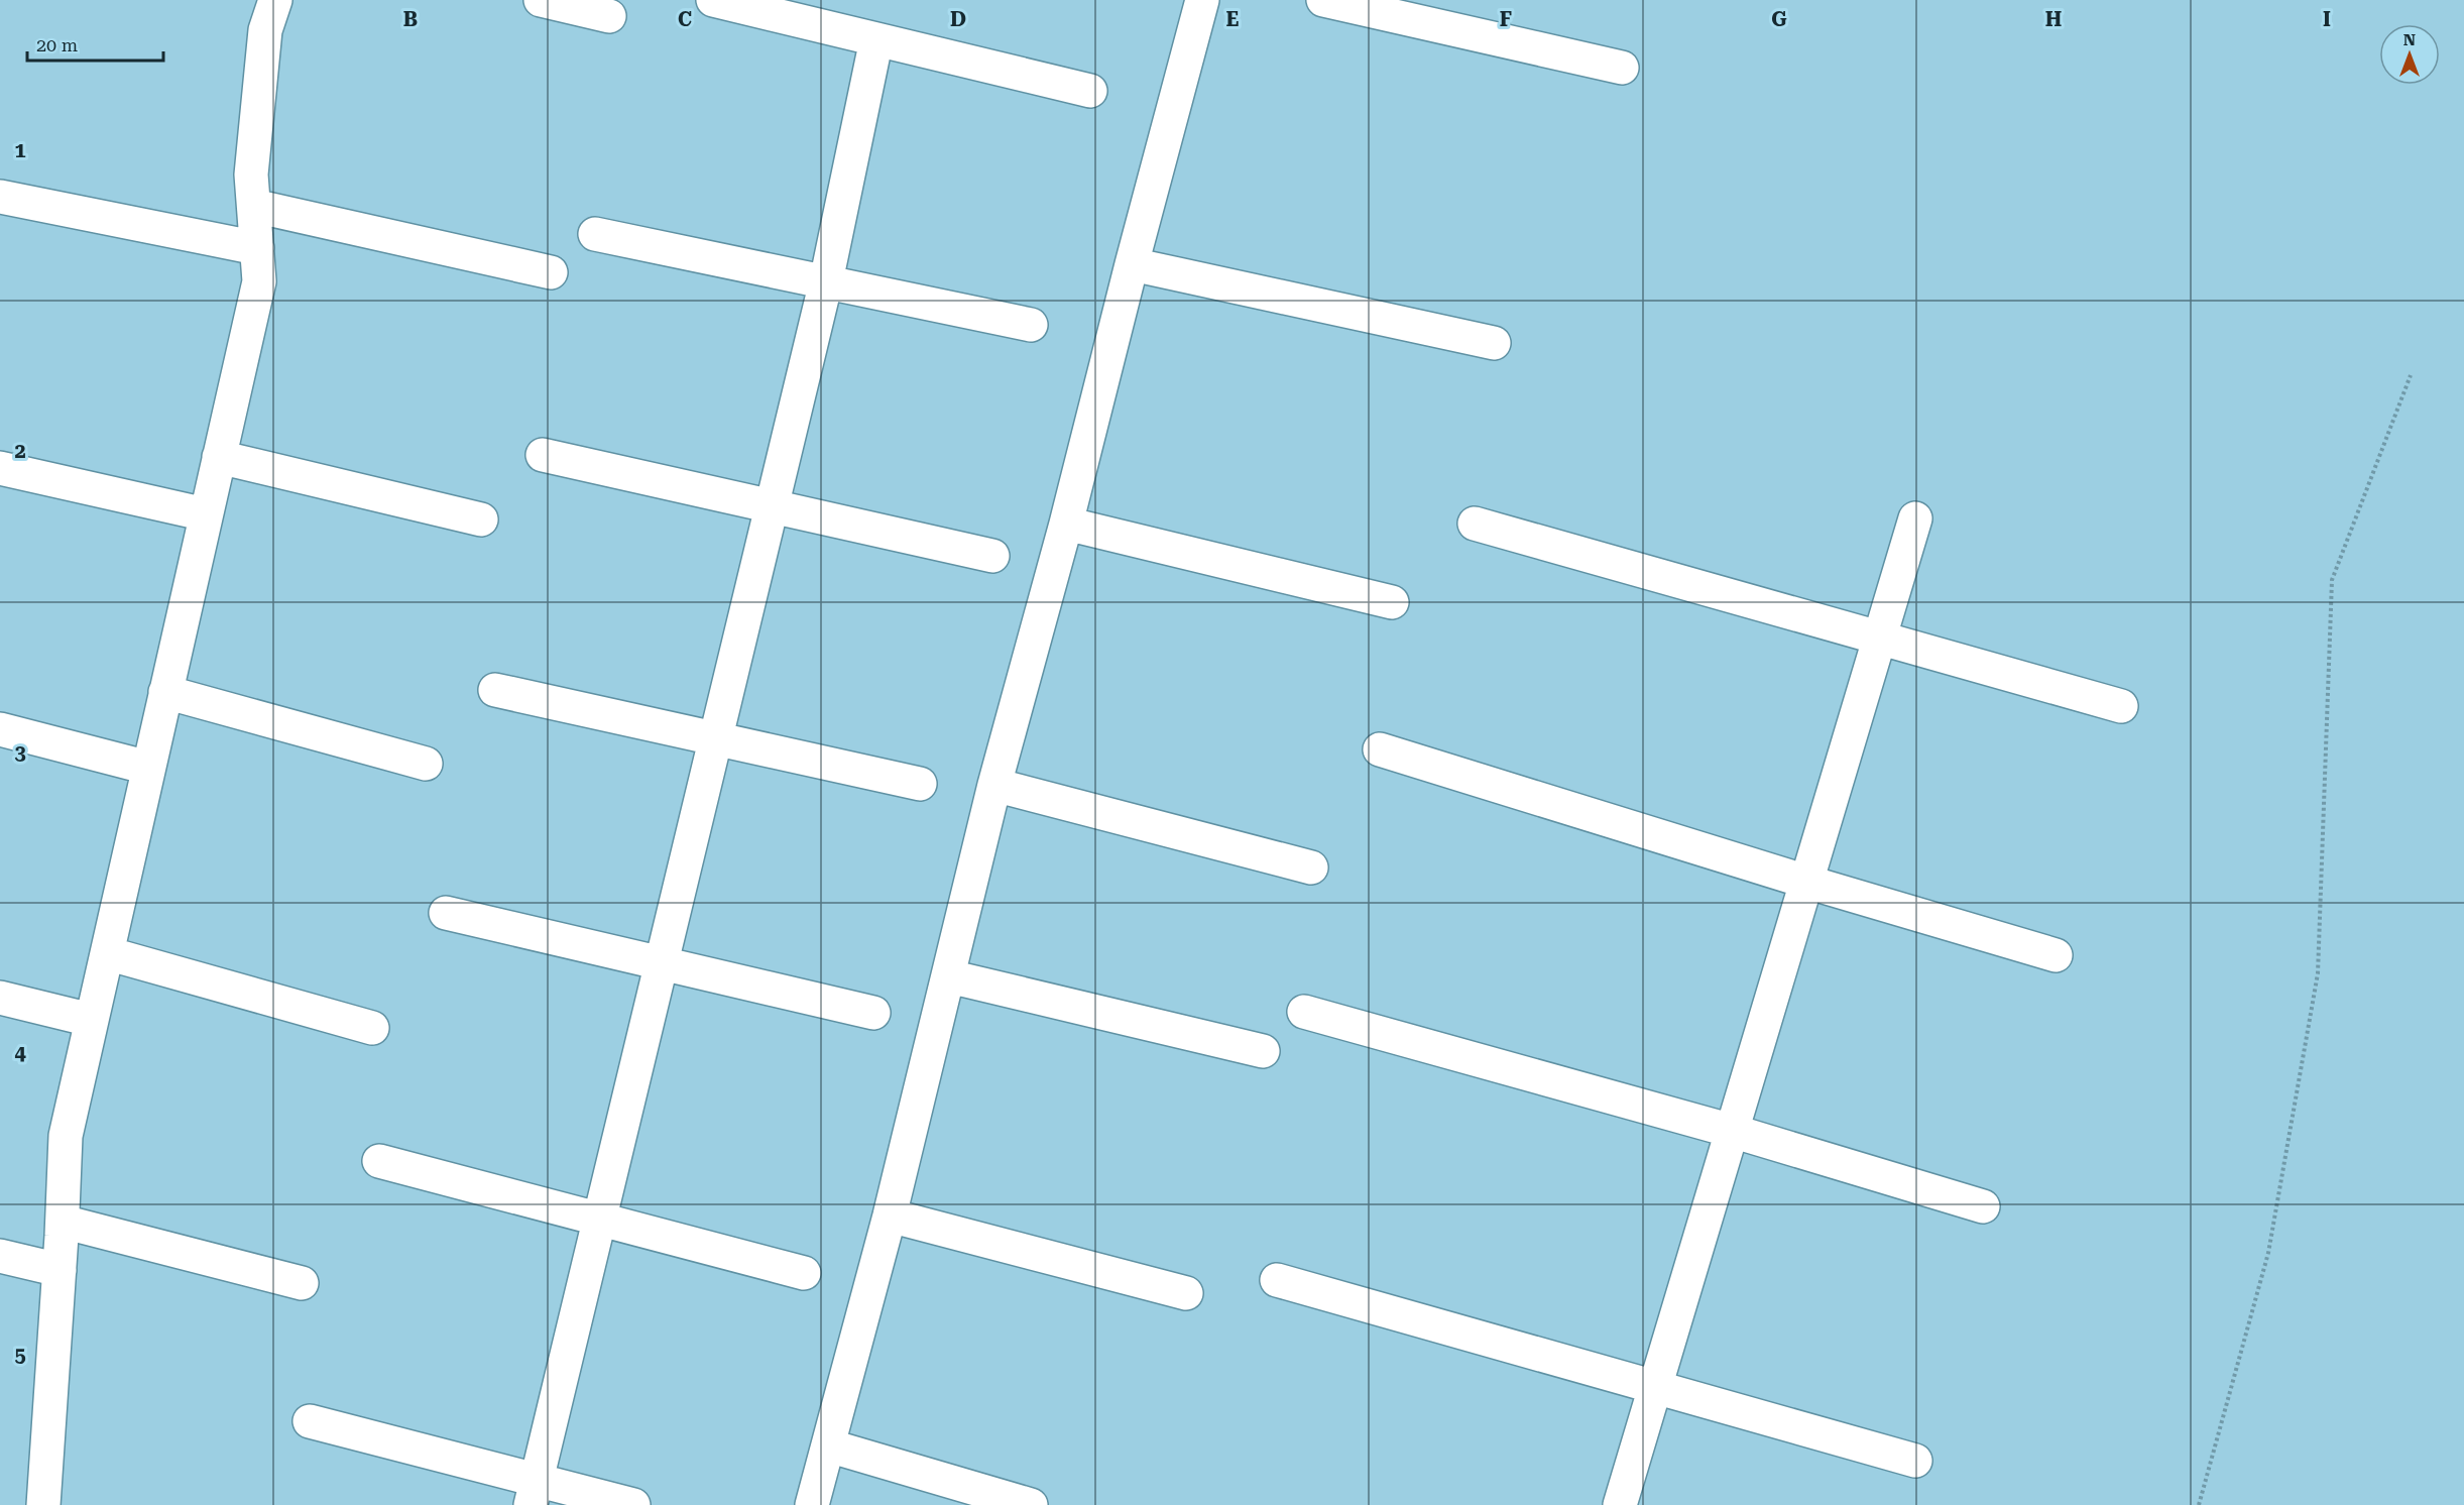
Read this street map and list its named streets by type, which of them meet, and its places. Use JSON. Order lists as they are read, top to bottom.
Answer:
{
  "scale_bar": "20 m",
  "north": "top",
  "grid": {
    "columns": [
      "B",
      "C",
      "D",
      "E",
      "F",
      "G",
      "H",
      "I"
    ],
    "rows": [
      "1",
      "2",
      "3",
      "4",
      "5"
    ]
  }
}
